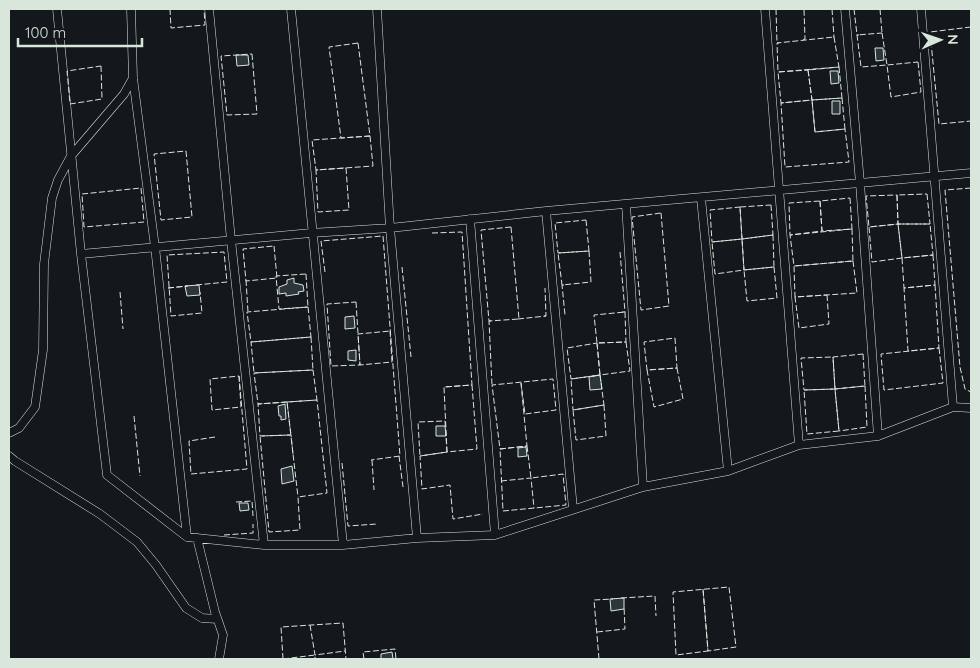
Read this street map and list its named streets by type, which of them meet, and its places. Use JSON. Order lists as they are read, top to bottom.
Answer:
{
  "scale_bar": "100 m",
  "north": "right"
}
